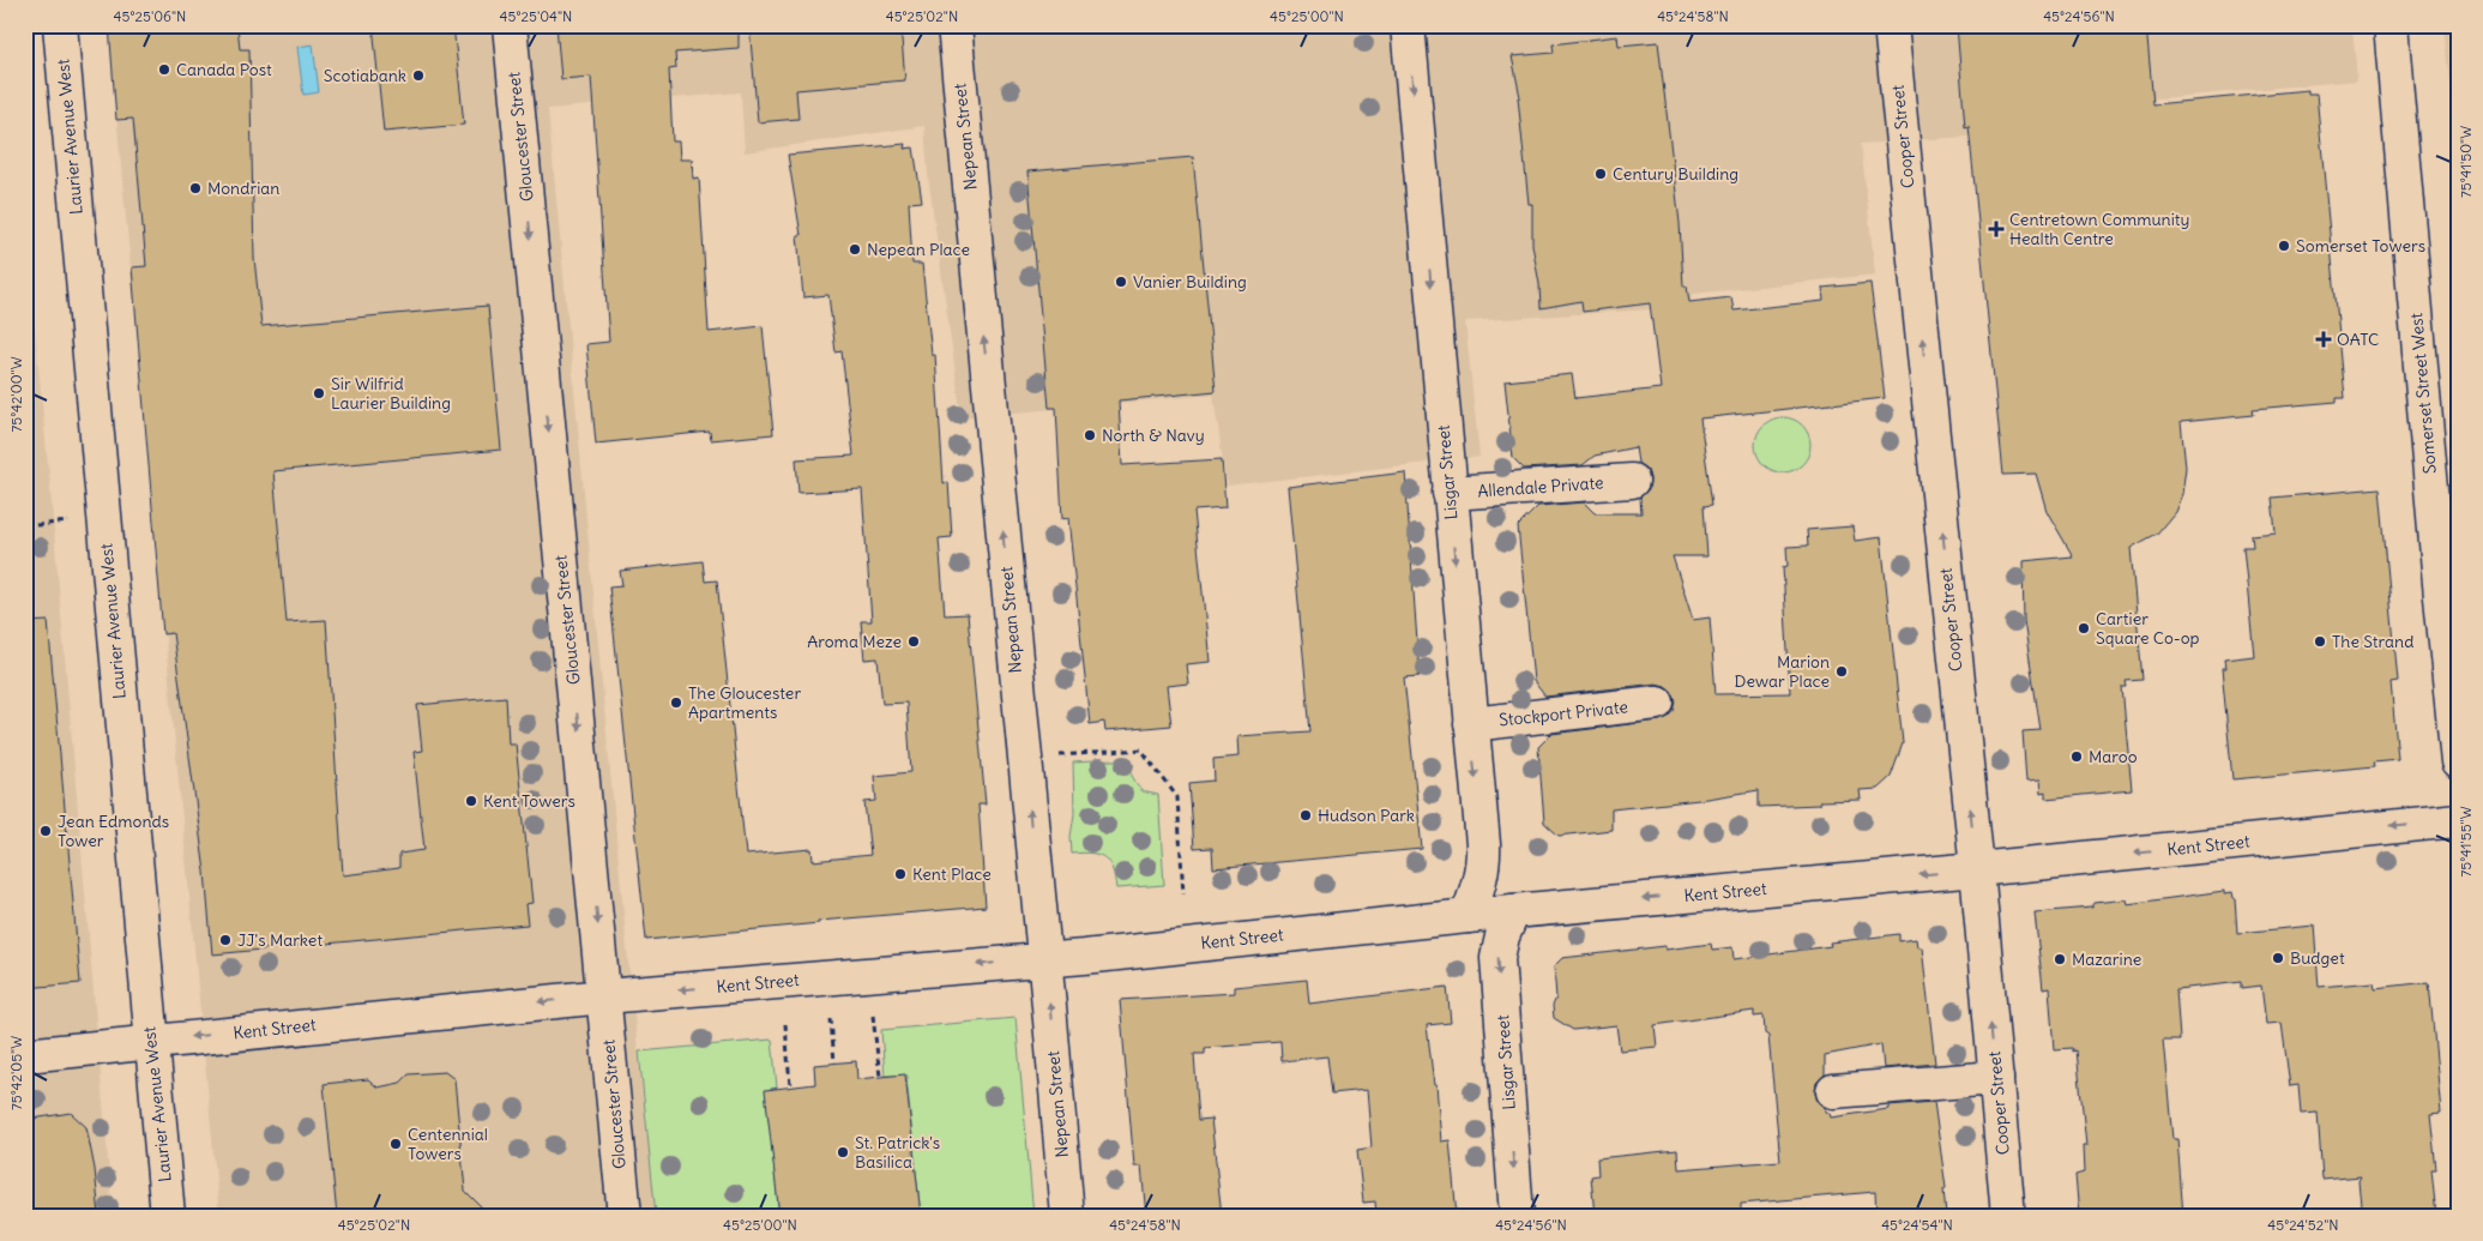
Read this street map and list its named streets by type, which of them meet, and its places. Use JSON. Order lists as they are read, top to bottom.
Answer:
{
  "streets": {
    "street": [
      "Laurier Avenue West",
      "Gloucester Street",
      "Nepean Street",
      "Cooper Street",
      "Somerset Street West",
      "Lisgar Street",
      "Allendale Private",
      "Stockport Private",
      "Kent Street"
    ]
  },
  "crossings": [
    ["Laurier Avenue West", "Kent Street"],
    ["Gloucester Street", "Kent Street"],
    ["Nepean Street", "Kent Street"],
    ["Cooper Street", "Kent Street"],
    ["Lisgar Street", "Allendale Private"],
    ["Lisgar Street", "Stockport Private"],
    ["Lisgar Street", "Kent Street"]
  ],
  "one_way": [
    "Gloucester Street",
    "Nepean Street",
    "Cooper Street",
    "Lisgar Street",
    "Kent Street"
  ],
  "places": {
    "other": [
      "Canada Post",
      "Scotiabank",
      "Century Building",
      "Mondrian",
      "Somerset Towers",
      "Nepean Place",
      "Vanier Building",
      "Sir Wilfrid Laurier Building",
      "North & Navy",
      "Cartier Square Co-op",
      "Aroma Meze",
      "The Strand",
      "Marion Dewar Place",
      "The Gloucester Apartments",
      "Maroo",
      "Kent Towers",
      "Hudson Park",
      "Jean Edmonds Tower",
      "Kent Place",
      "JJ's Market",
      "Budget",
      "Mazarine",
      "Centennial Towers",
      "St. Patrick's Basilica"
    ],
    "health": ["Centretown Community Health Centre", "OATC"]
  },
  "coordinates": [
    "45°25'06\"N",
    "45°25'04\"N",
    "45°25'02\"N",
    "45°25'00\"N",
    "45°24'58\"N",
    "45°24'56\"N",
    "75°41'50\"W",
    "75°42'00\"W",
    "75°41'55\"W",
    "75°42'05\"W",
    "45°24'54\"N",
    "45°24'52\"N"
  ]
}
